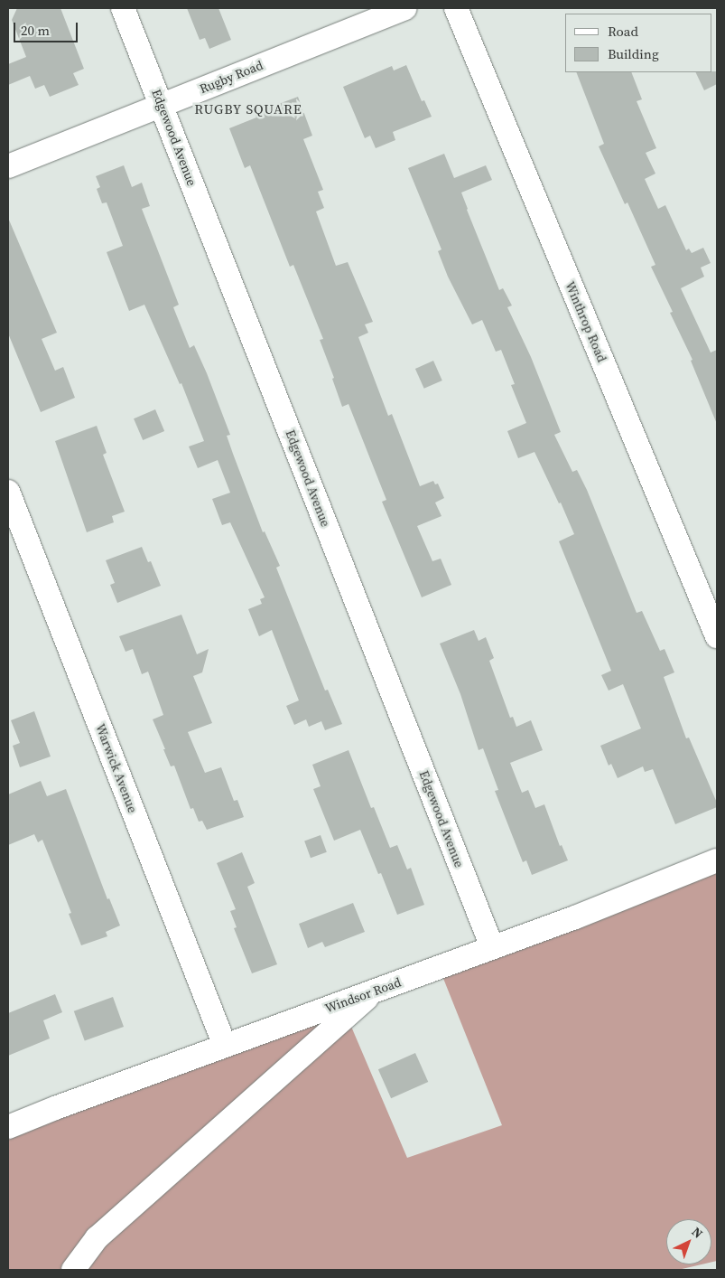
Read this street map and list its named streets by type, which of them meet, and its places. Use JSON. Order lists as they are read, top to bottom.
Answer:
{
  "streets": {
    "street": [
      "Rugby Road",
      "Edgewood Avenue",
      "Winthrop Road",
      "Warwick Avenue",
      "Windsor Road"
    ]
  },
  "crossings": [
    ["Rugby Road", "Edgewood Avenue"],
    ["Edgewood Avenue", "Windsor Road"],
    ["Warwick Avenue", "Windsor Road"]
  ],
  "districts": ["RUGBY SQUARE"],
  "legend": ["Road", "Building"],
  "scale_bar": "20 m",
  "north": "top right"
}
